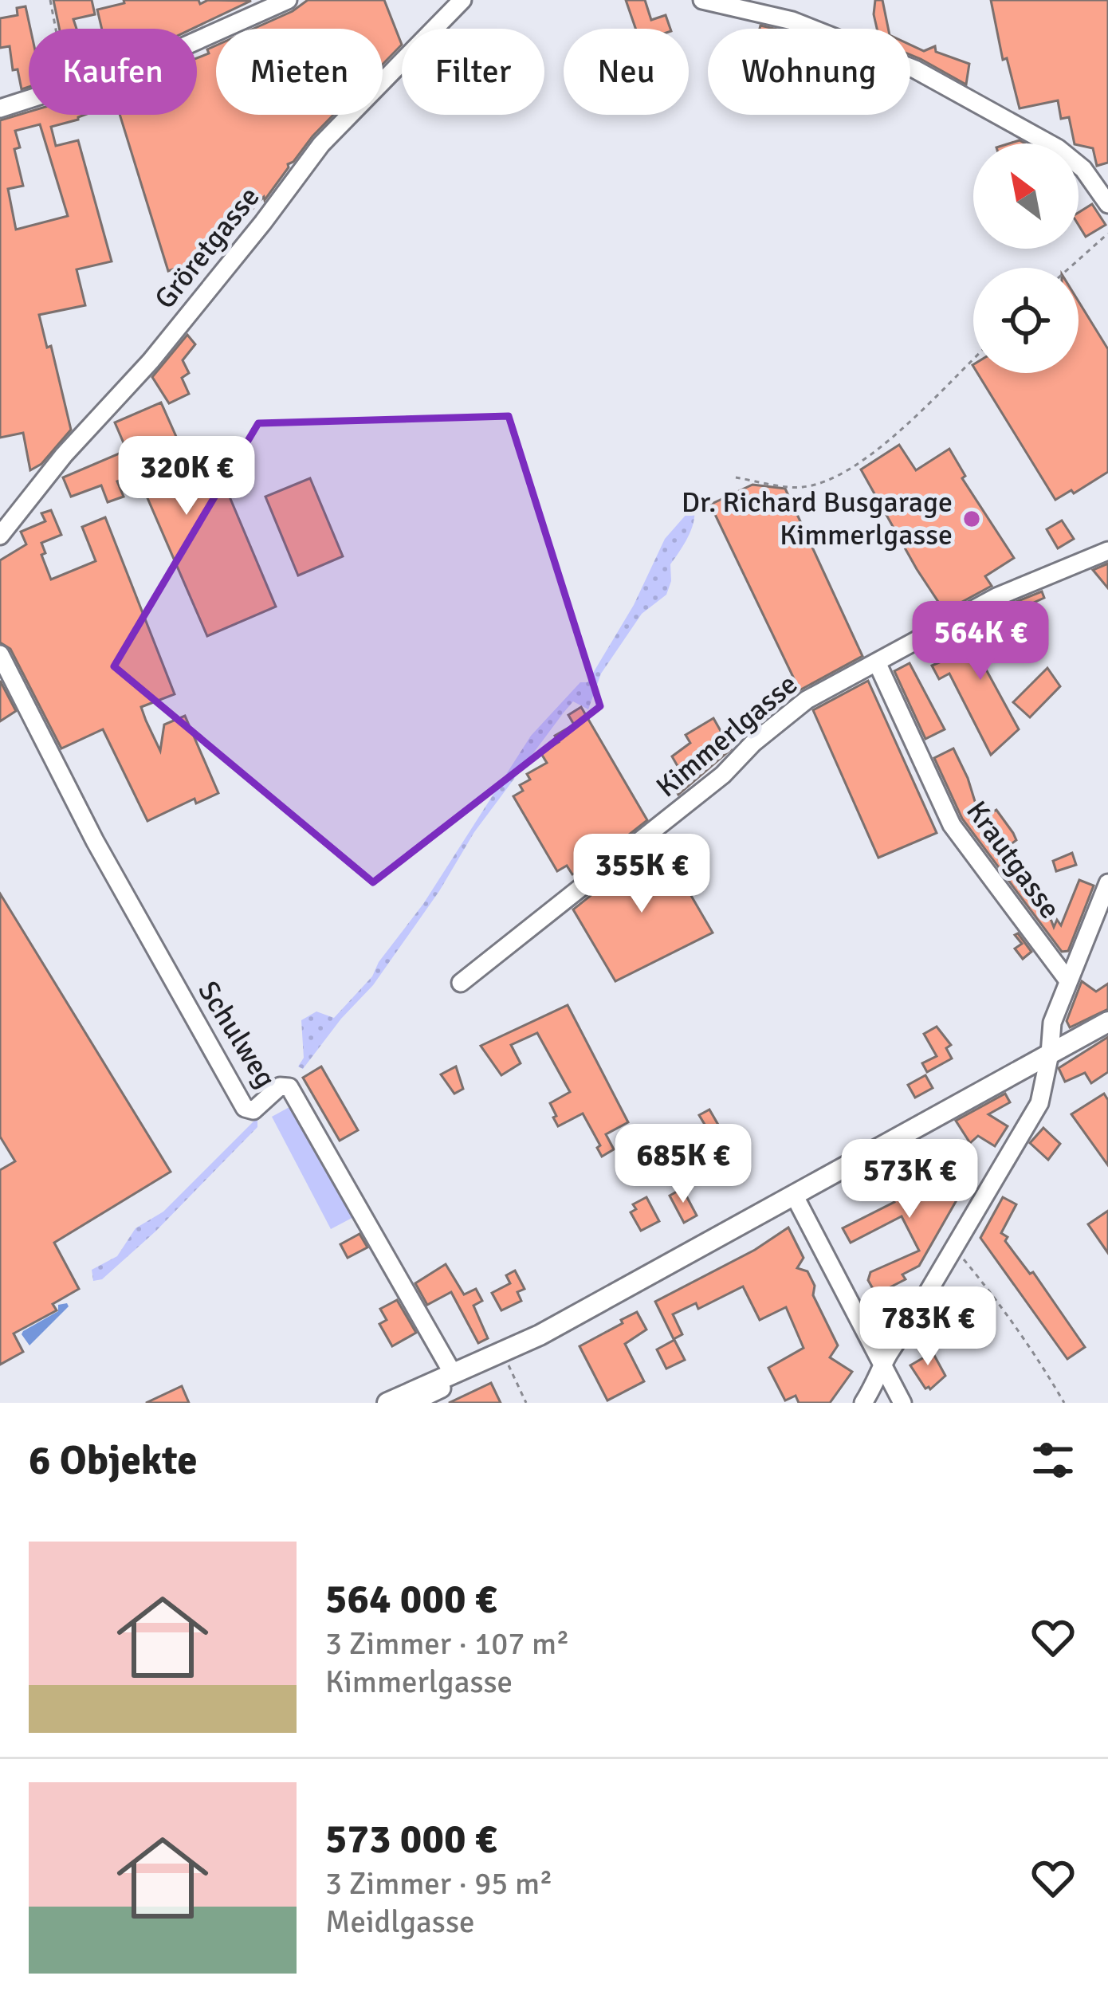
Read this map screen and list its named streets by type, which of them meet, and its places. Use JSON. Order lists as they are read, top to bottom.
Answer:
{
  "streets": {
    "street": [
      "Gröretgasse",
      "Kimmerlgasse",
      "Krautgasse",
      "Schulweg"
    ]
  },
  "crossings": [
    ["Kimmerlgasse", "Krautgasse"]
  ],
  "places": ["Dr. Richard Busgarage Kimmerlgasse"],
  "north": "top left",
  "page": {
    "chip": [
      "Kaufen",
      "Mieten",
      "Filter",
      "Neu",
      "Wohnung"
    ],
    "price": [
      "320K €",
      "564K €",
      "355K €",
      "685K €",
      "573K €",
      "783K €"
    ],
    "heading": "6 Objekte",
    "list": [
      {
        "name": "564 000 €",
        "note": "3 Zimmer · 107 m² · Kimmerlgasse"
      },
      {
        "name": "573 000 €",
        "note": "3 Zimmer · 95 m² · Meidlgasse"
      }
    ]
  }
}
